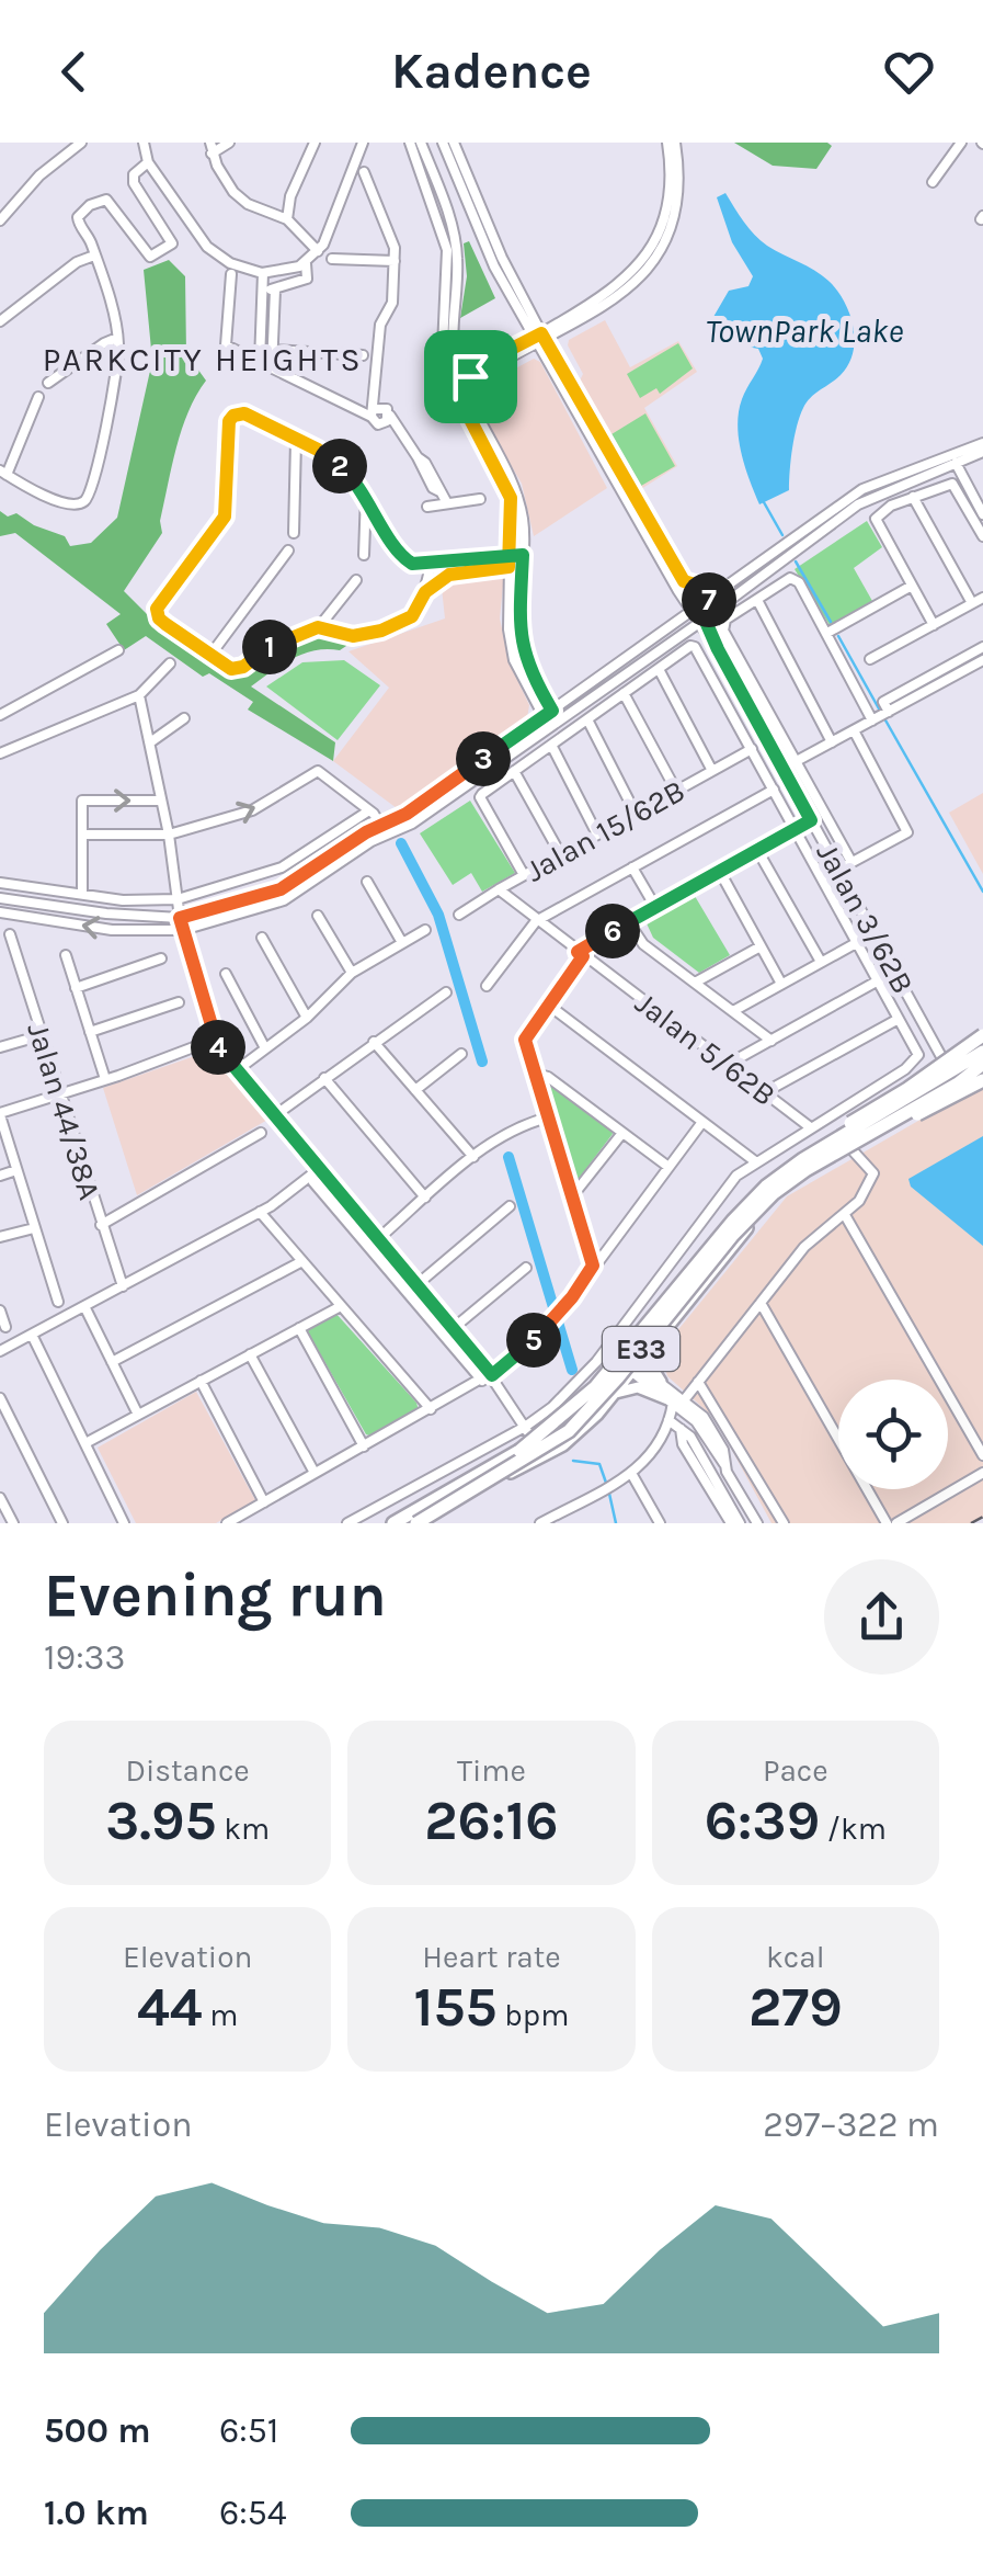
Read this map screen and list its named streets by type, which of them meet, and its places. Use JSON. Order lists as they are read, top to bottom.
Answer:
{
  "streets": {
    "highway": ["E33"],
    "street": [
      "Jalan 15/62B",
      "Jalan 3/62B",
      "Jalan 5/62B",
      "Jalan 44/38A"
    ]
  },
  "crossings": [
    ["Jalan 15/62B", "Jalan 3/62B"],
    ["Jalan 15/62B", "Jalan 5/62B"],
    ["Jalan 3/62B", "Jalan 5/62B"]
  ],
  "districts": ["PARKCITY HEIGHTS"],
  "water": ["TownPark Lake"],
  "page": {
    "header": "Kadence",
    "pins": [
      "2",
      "7",
      "1",
      "3",
      "6",
      "4",
      "5"
    ],
    "heading": ["Evening run", "19:33"],
    "stats": [
      ["Distance", "3.95 km"],
      ["Time", "26:16"],
      ["Pace", "6:39 /km"],
      ["Elevation", "44 m"],
      ["Heart rate", "155 bpm"],
      ["kcal", "279"]
    ],
    "chart": ["Elevation", "297–322 m"],
    "list": [
      {
        "name": "500 m",
        "note": "6:51"
      },
      {
        "name": "1.0 km",
        "note": "6:54"
      }
    ]
  }
}
